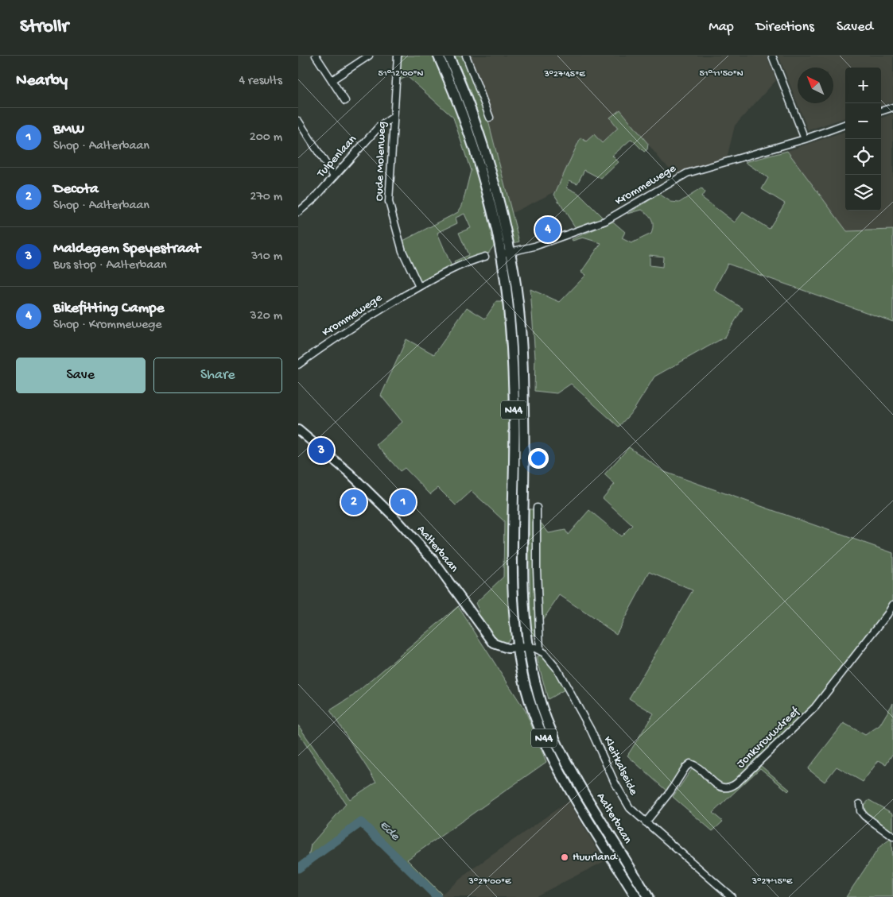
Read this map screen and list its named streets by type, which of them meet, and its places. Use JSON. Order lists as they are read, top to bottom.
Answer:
{
  "streets": {
    "highway": ["N44", "Aalterbaan"],
    "street": [
      "Tulpenlaan",
      "Oude Molenweg",
      "Krommewege",
      "Jonkvrouwdreef",
      "Kleitkalseide"
    ]
  },
  "crossings": [
    ["Tulpenlaan", "Oude Molenweg"],
    ["Oude Molenweg", "Krommewege"],
    ["Krommewege", "N44"],
    ["N44", "Aalterbaan"],
    ["Jonkvrouwdreef", "Kleitkalseide"]
  ],
  "water": ["Ede"],
  "places": ["Huurland"],
  "north": "top left",
  "page": {
    "header": "Strollr",
    "nav": ["Map", "Directions", "Saved"],
    "heading": ["Nearby", "4 results"],
    "map_buttons": ["+", "−"],
    "list": [
      {
        "mark": "1",
        "name": "BMW",
        "note": "Shop · Aalterbaan",
        "value": "200 m"
      },
      {
        "mark": "2",
        "name": "Decota",
        "note": "Shop · Aalterbaan",
        "value": "270 m"
      },
      {
        "mark": "3",
        "name": "Maldegem Speyestraat",
        "note": "Bus stop · Aalterbaan",
        "value": "310 m"
      },
      {
        "mark": "4",
        "name": "Bikefitting Campe",
        "note": "Shop · Krommewege",
        "value": "320 m"
      }
    ],
    "pins": [
      "4",
      "3",
      "1",
      "2"
    ],
    "buttons": ["Save", "Share"]
  },
  "coordinates": [
    "51°12'00\"N",
    "51°11'50\"N",
    "3°27'45\"E",
    "3°27'00\"E",
    "3°27'15\"E"
  ]
}
